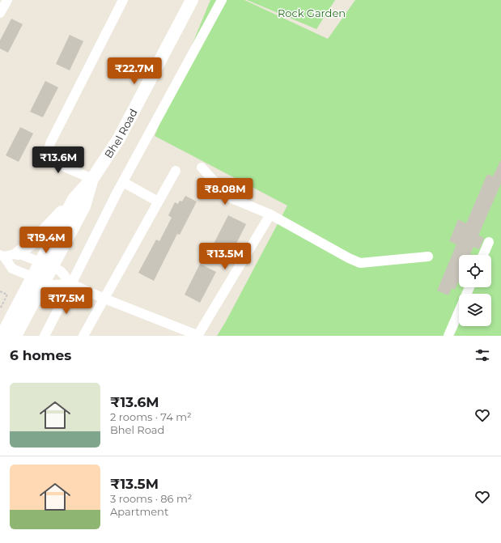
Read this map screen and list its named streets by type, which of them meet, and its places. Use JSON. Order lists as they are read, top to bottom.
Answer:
{
  "streets": {
    "street": ["Bhel Road"]
  },
  "parks": ["Rock Garden"],
  "page": {
    "price": [
      "₹22.7M",
      "₹13.6M",
      "₹8.08M",
      "₹19.4M",
      "₹13.5M",
      "₹17.5M"
    ],
    "heading": "6 homes",
    "list": [
      {
        "name": "₹13.6M",
        "note": "2 rooms · 74 m² · Bhel Road"
      },
      {
        "name": "₹13.5M",
        "note": "3 rooms · 86 m² · Apartment"
      }
    ]
  }
}
